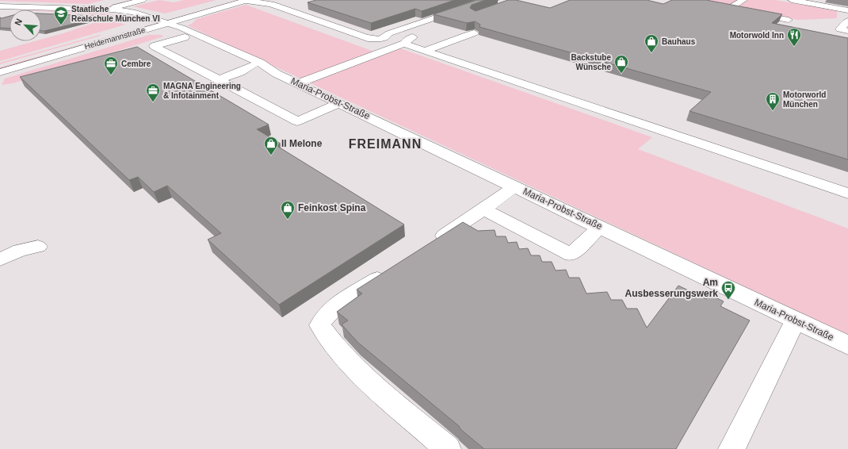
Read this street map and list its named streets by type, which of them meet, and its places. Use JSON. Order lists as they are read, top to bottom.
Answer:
{
  "streets": {
    "street": ["Heidemannstraße", "Maria-Probst-Straße"]
  },
  "crossings": [
    ["Heidemannstraße", "Maria-Probst-Straße"]
  ],
  "districts": ["FREIMANN"],
  "places": {
    "school or university": ["Staatliche Realschule München VI"],
    "restaurant": ["Motorwold Inn"],
    "shop": [
      "Bauhaus",
      "Backstube Wünsche",
      "Il Melone",
      "Feinkost Spina"
    ],
    "office": ["Cembre", "MAGNA Engineering & Infotainment"],
    "building": ["Motorworld München"],
    "bus stop": ["Am Ausbesserungswerk"]
  },
  "north": "top left"
}
